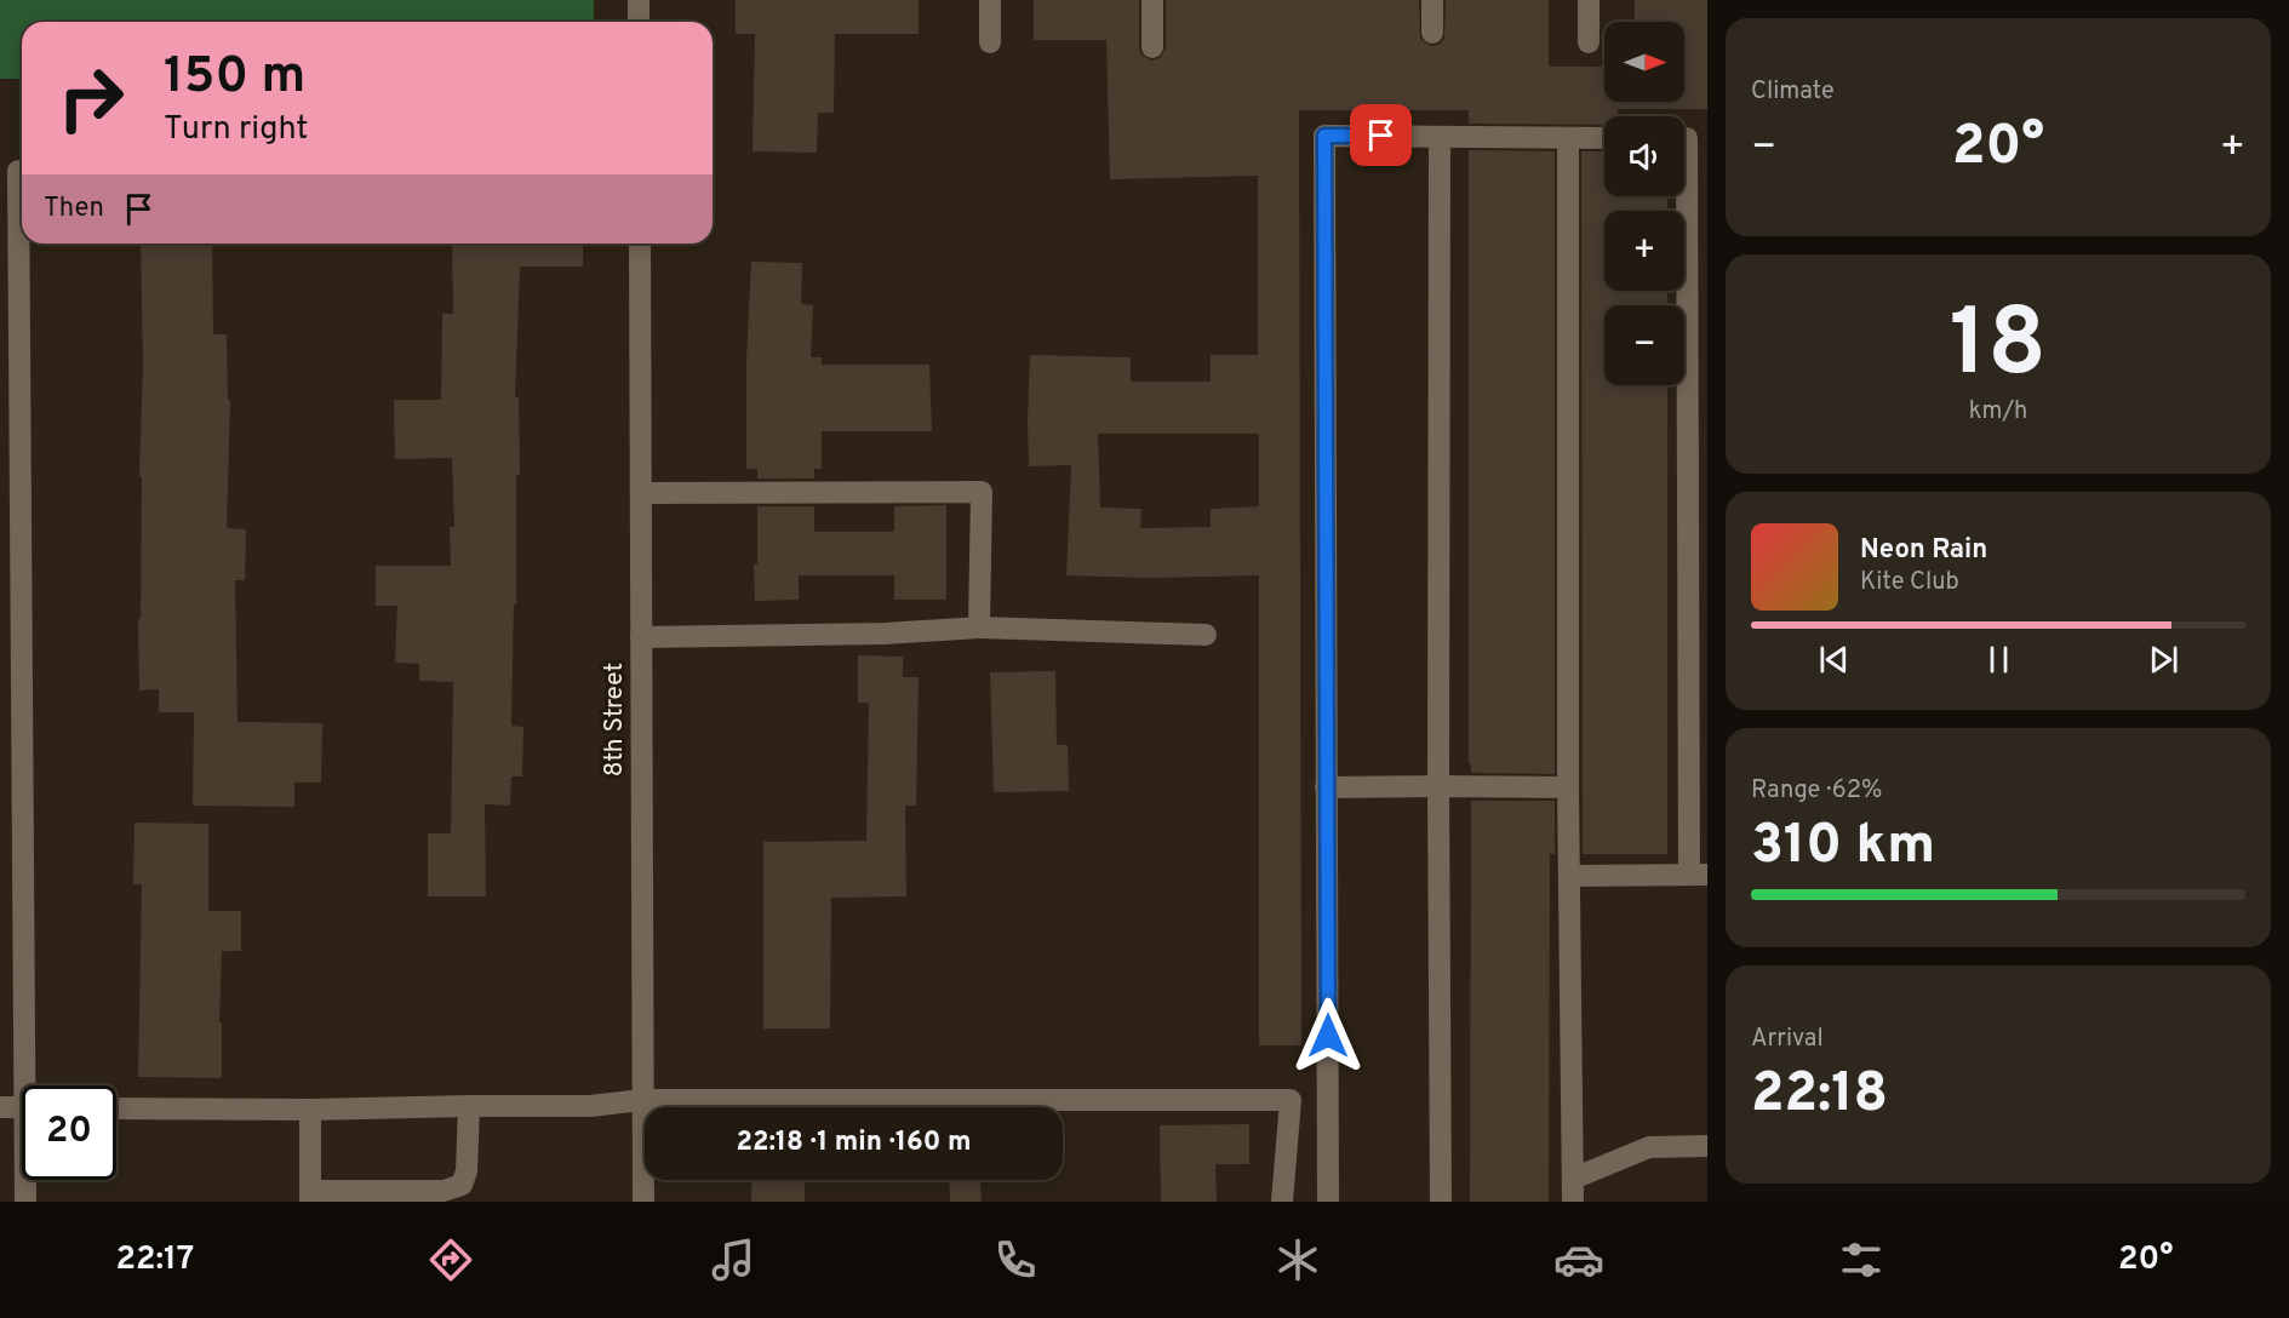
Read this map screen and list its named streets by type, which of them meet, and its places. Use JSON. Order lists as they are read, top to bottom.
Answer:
{
  "streets": {
    "street": ["8th Street"]
  },
  "north": "right",
  "page": {
    "tile": [
      "Climate",
      ["18", "km/h"],
      ["Range · 62%", "310 km"],
      ["Arrival", "22:18"]
    ],
    "map_buttons": ["+", "−"],
    "turn": ["150 m", "Turn right"],
    "heat": ["−", "20°", "+"],
    "then": "Then",
    "song": ["Neon Rain", "Kite Club"],
    "limit": "20",
    "trip": "22:18 · 1 min · 160 m",
    "tabs": ["22:17", "20°"]
  }
}
